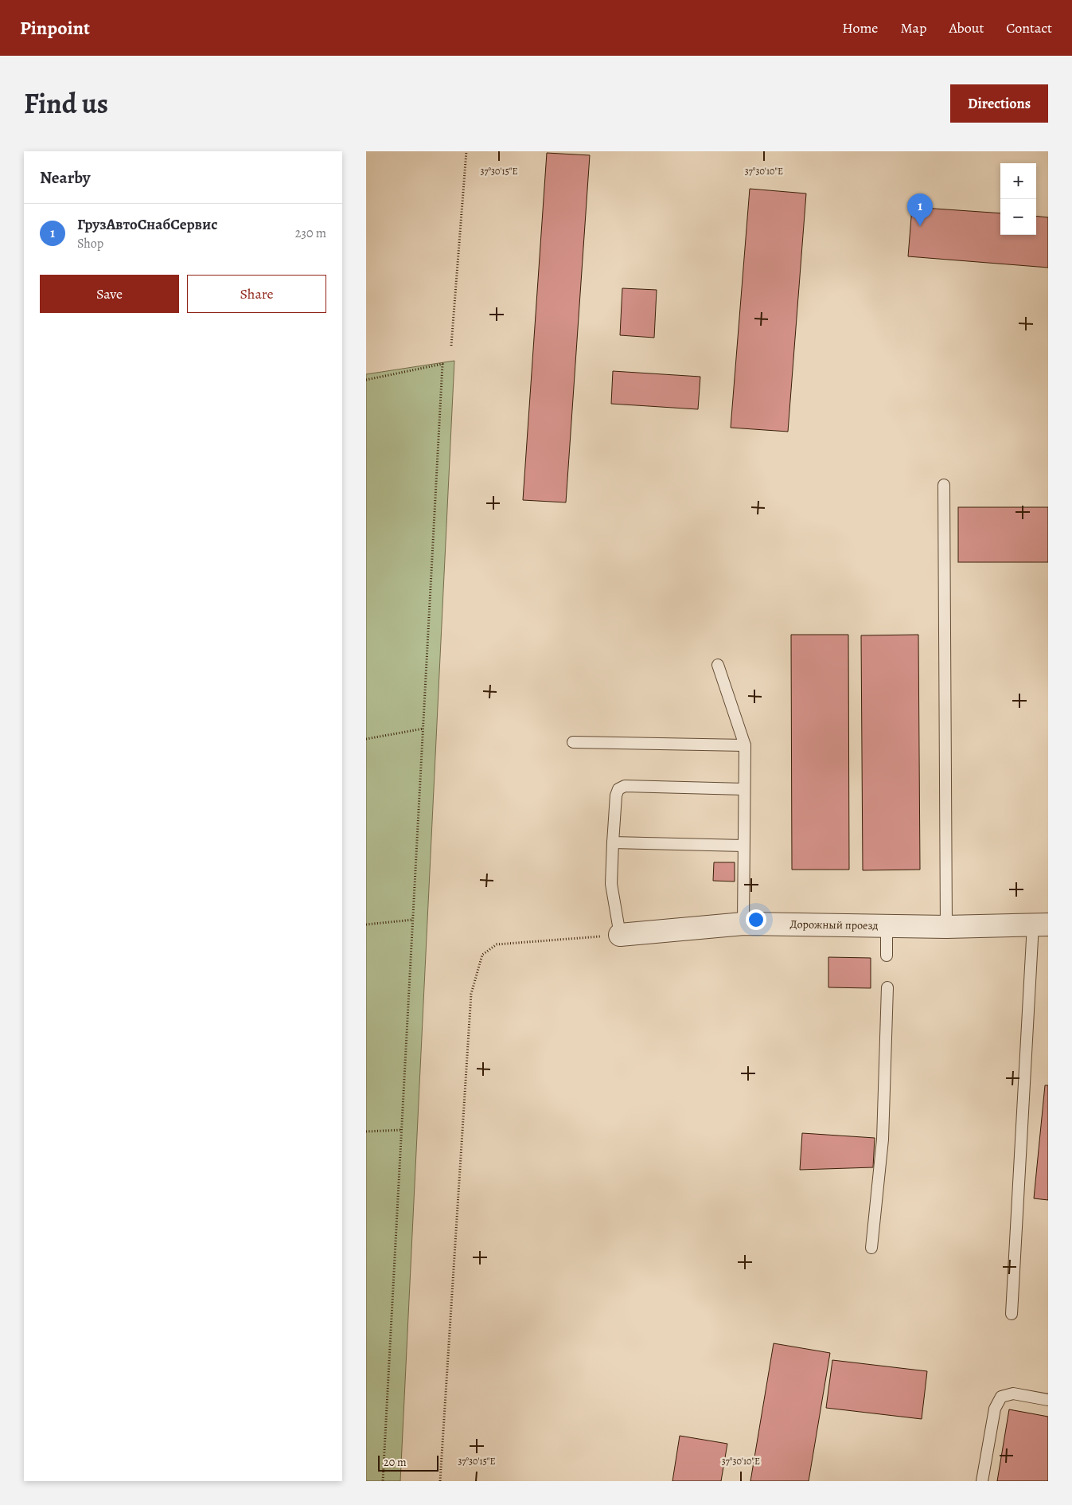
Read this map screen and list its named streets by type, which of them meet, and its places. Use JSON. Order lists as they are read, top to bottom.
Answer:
{
  "streets": {
    "street": ["Дорожный проезд"]
  },
  "scale_bar": "20 m",
  "page": {
    "header": "Pinpoint",
    "nav": [
      "Home",
      "Map",
      "About",
      "Contact"
    ],
    "title": "Find us",
    "buttons": [
      "Directions",
      ["Save", "Share"]
    ],
    "heading": "Nearby",
    "map_buttons": ["+", "−"],
    "pins": "1",
    "list": [
      {
        "mark": "1",
        "name": "ГрузАвтоСнабСервис",
        "note": "Shop",
        "value": "230 m"
      }
    ],
    "scale": "20 m"
  },
  "coordinates": ["37°30'15\"E", "37°30'10\"E"]
}
